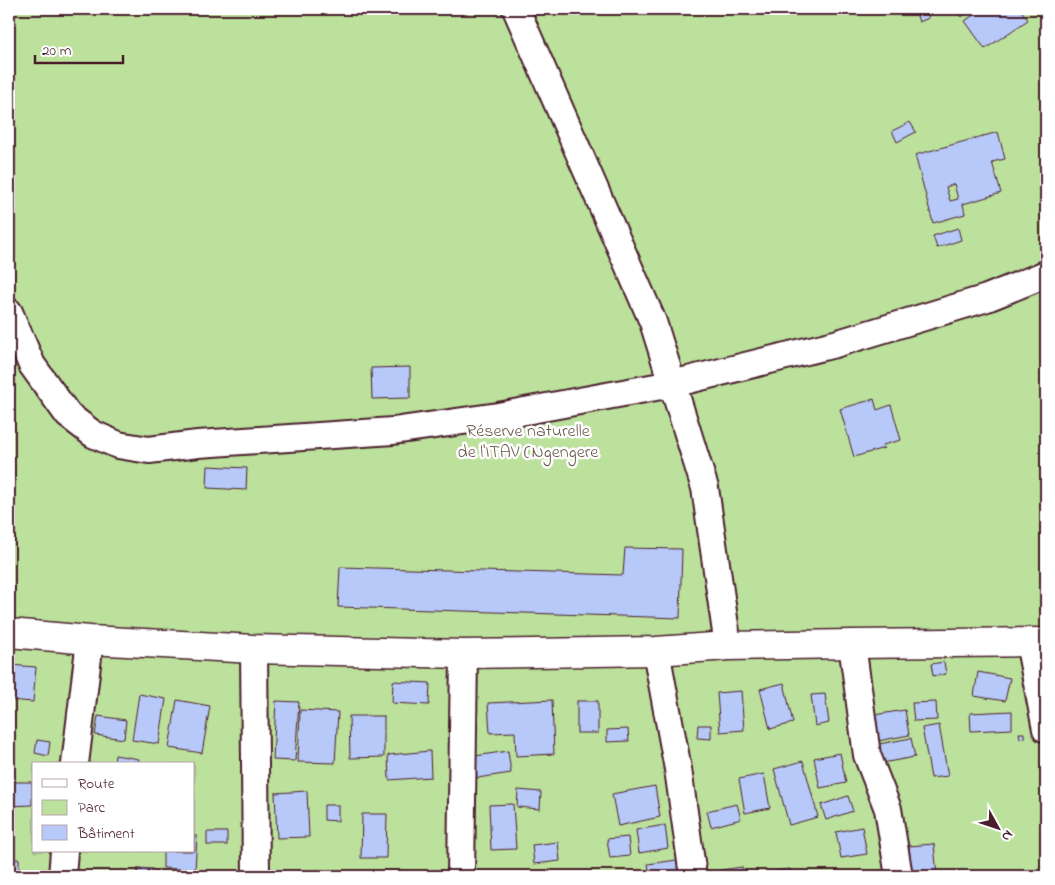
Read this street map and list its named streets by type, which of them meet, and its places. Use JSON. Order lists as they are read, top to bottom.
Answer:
{
  "parks": ["Réserve naturelle de l'ITAV (Ngengere"],
  "legend": ["Route", "Parc", "Bâtiment"],
  "scale_bar": "20 m",
  "north": "bottom right"
}
